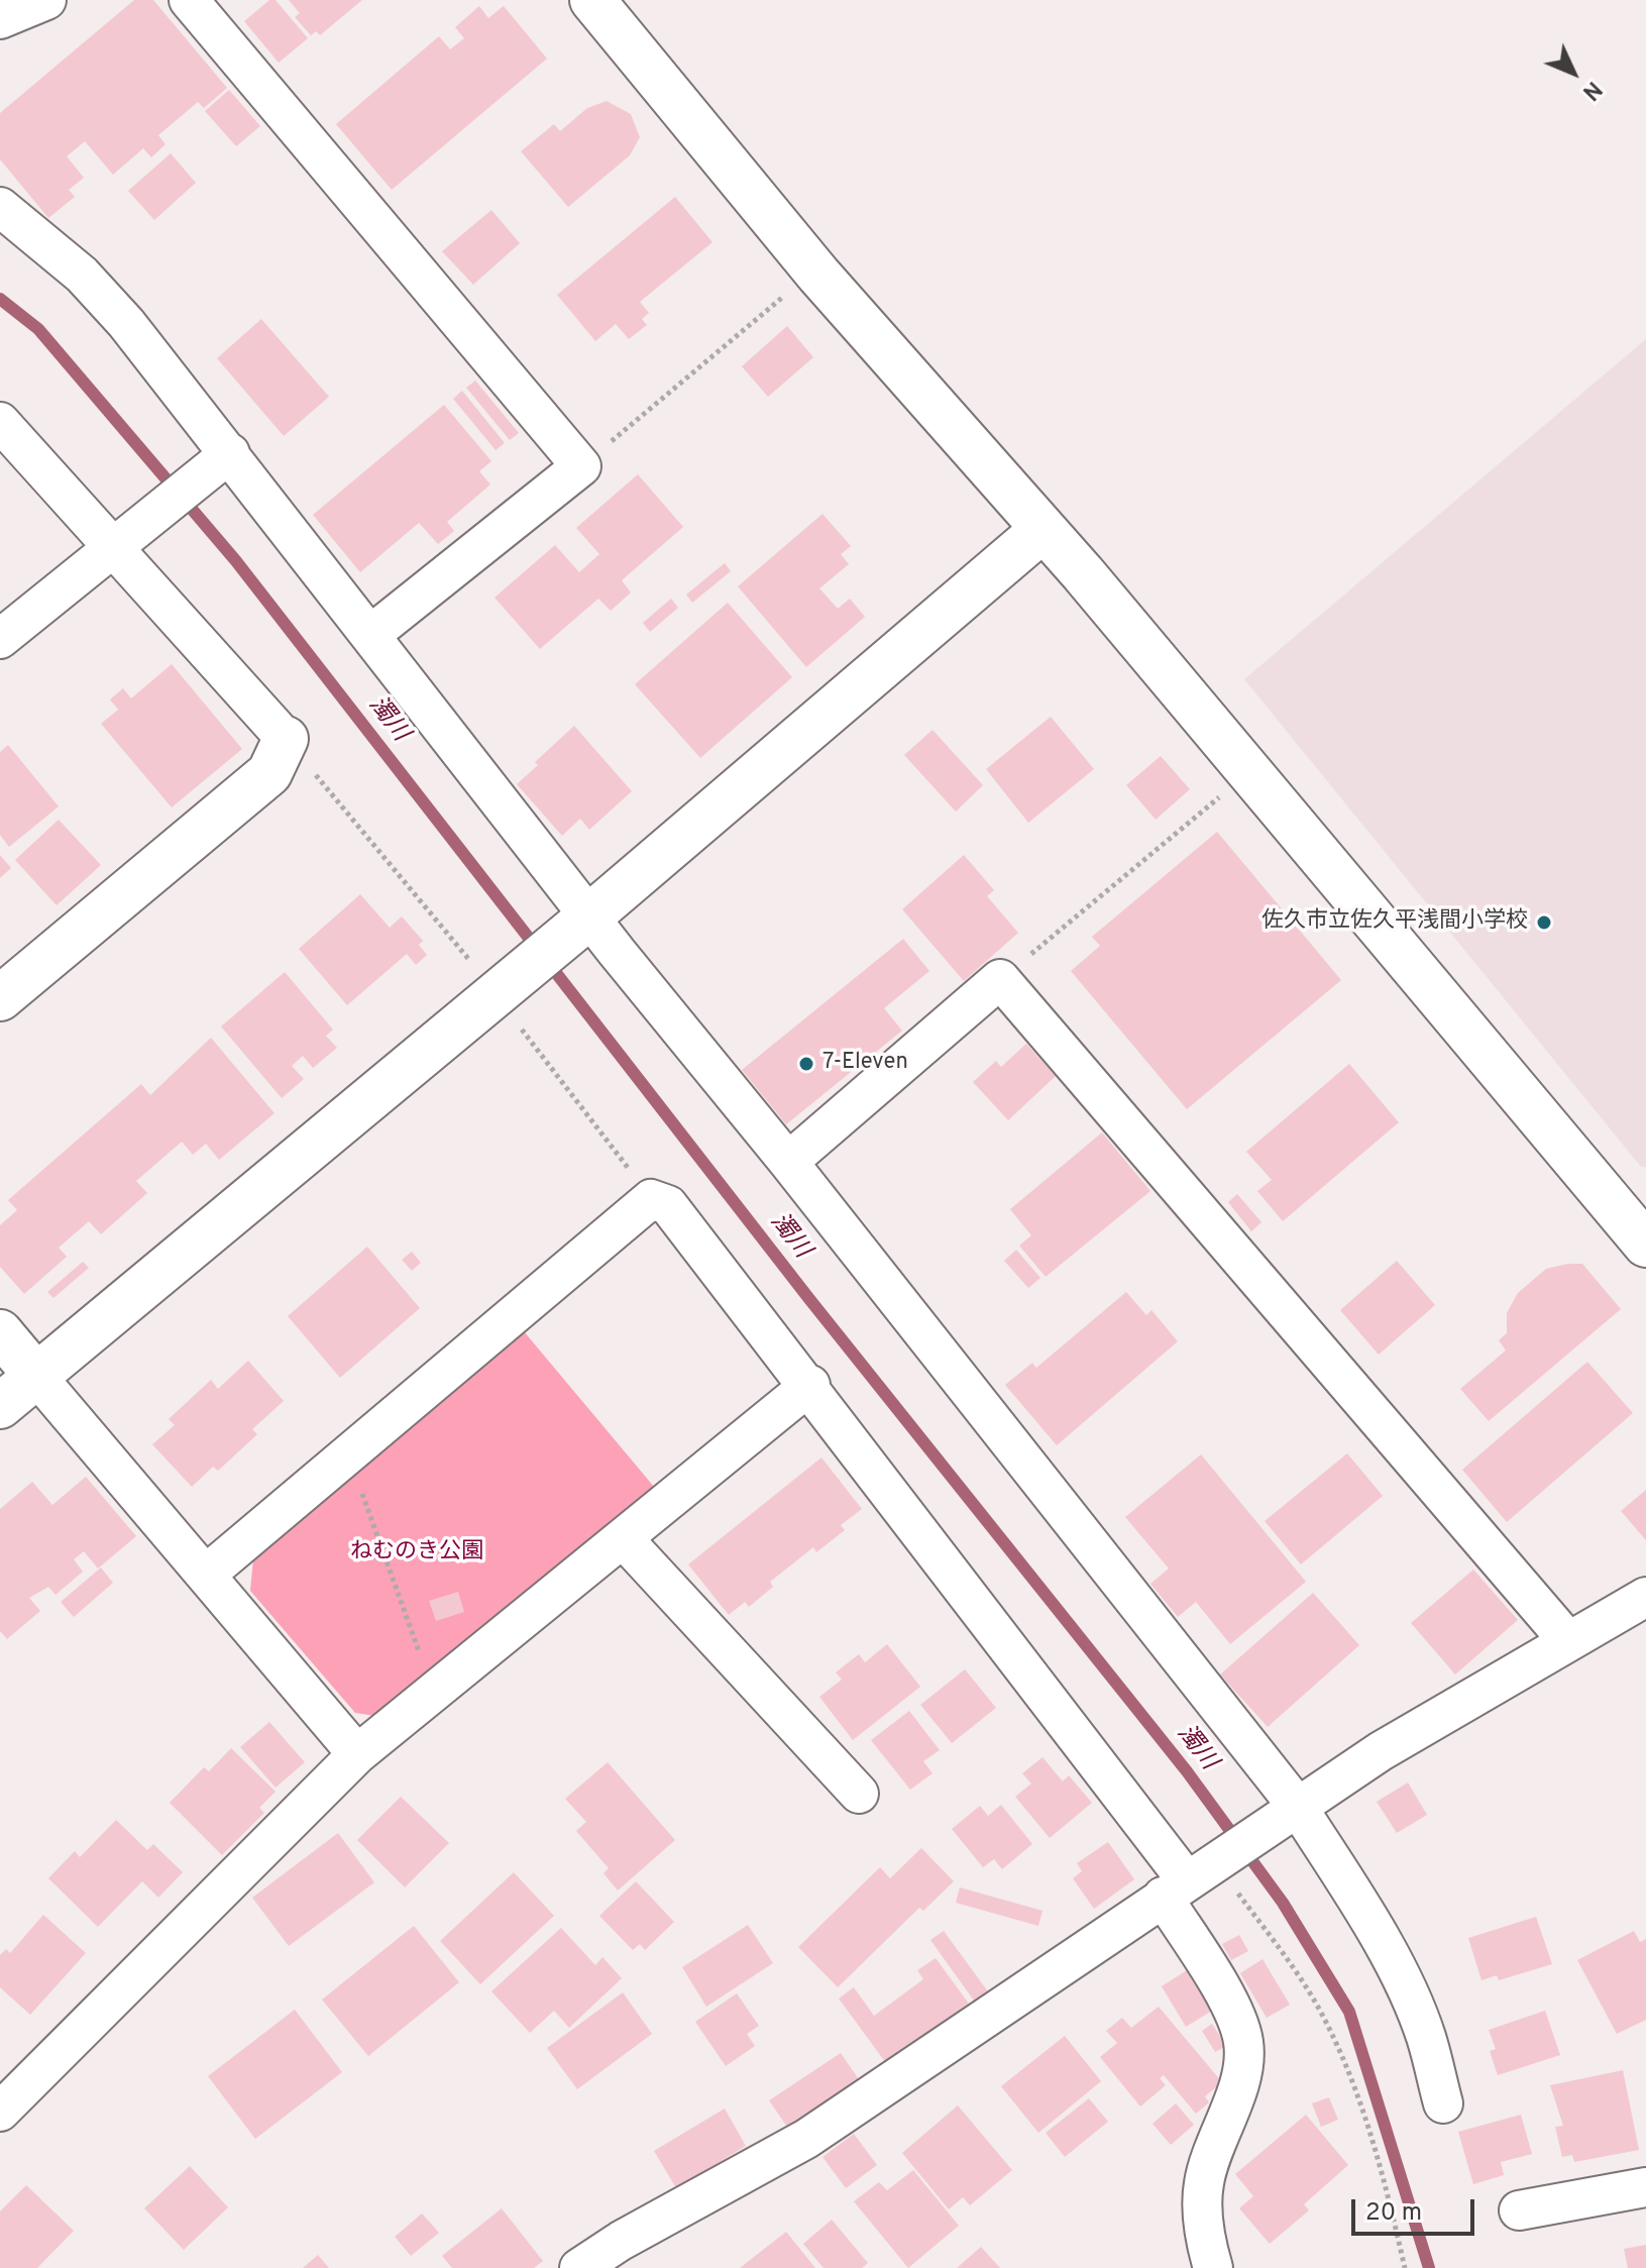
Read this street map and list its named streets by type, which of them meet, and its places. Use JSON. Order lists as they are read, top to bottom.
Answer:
{
  "water": ["濁川"],
  "parks": ["ねむのき公園"],
  "places": ["佐久市立佐久平浅間小学校", "7-Eleven"],
  "scale_bar": "20 m",
  "north": "bottom right"
}
